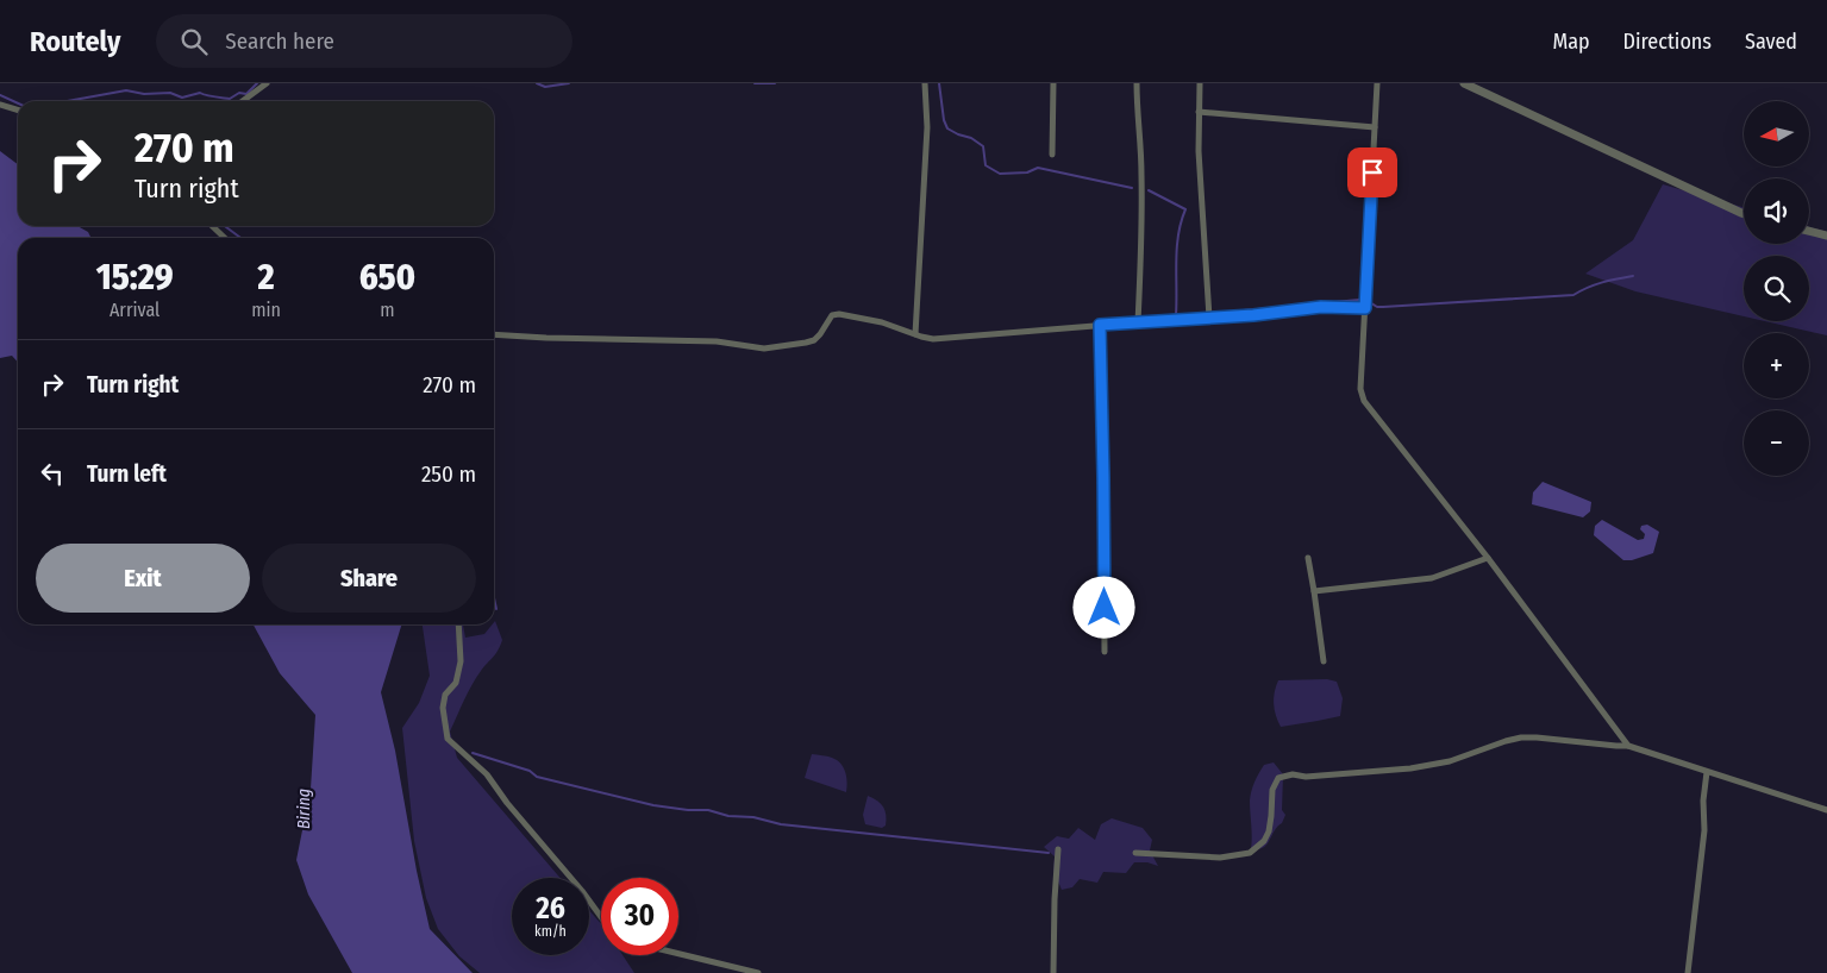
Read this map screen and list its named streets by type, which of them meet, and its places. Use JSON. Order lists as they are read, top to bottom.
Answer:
{
  "water": ["Biring"],
  "north": "left",
  "page": {
    "header": "Routely",
    "search": "Search here",
    "nav": ["Map", "Directions", "Saved"],
    "map_buttons": ["+", "−"],
    "turn": ["270 m", "Turn right"],
    "eta": [
      "15:29",
      "Arrival",
      "2",
      "min",
      "650",
      "m"
    ],
    "list": [
      {
        "name": "Turn right",
        "value": "270 m"
      },
      {
        "name": "Turn left",
        "value": "250 m"
      }
    ],
    "buttons": ["Exit", "Share"],
    "speed": "26 km/h",
    "limit": "30"
  }
}
